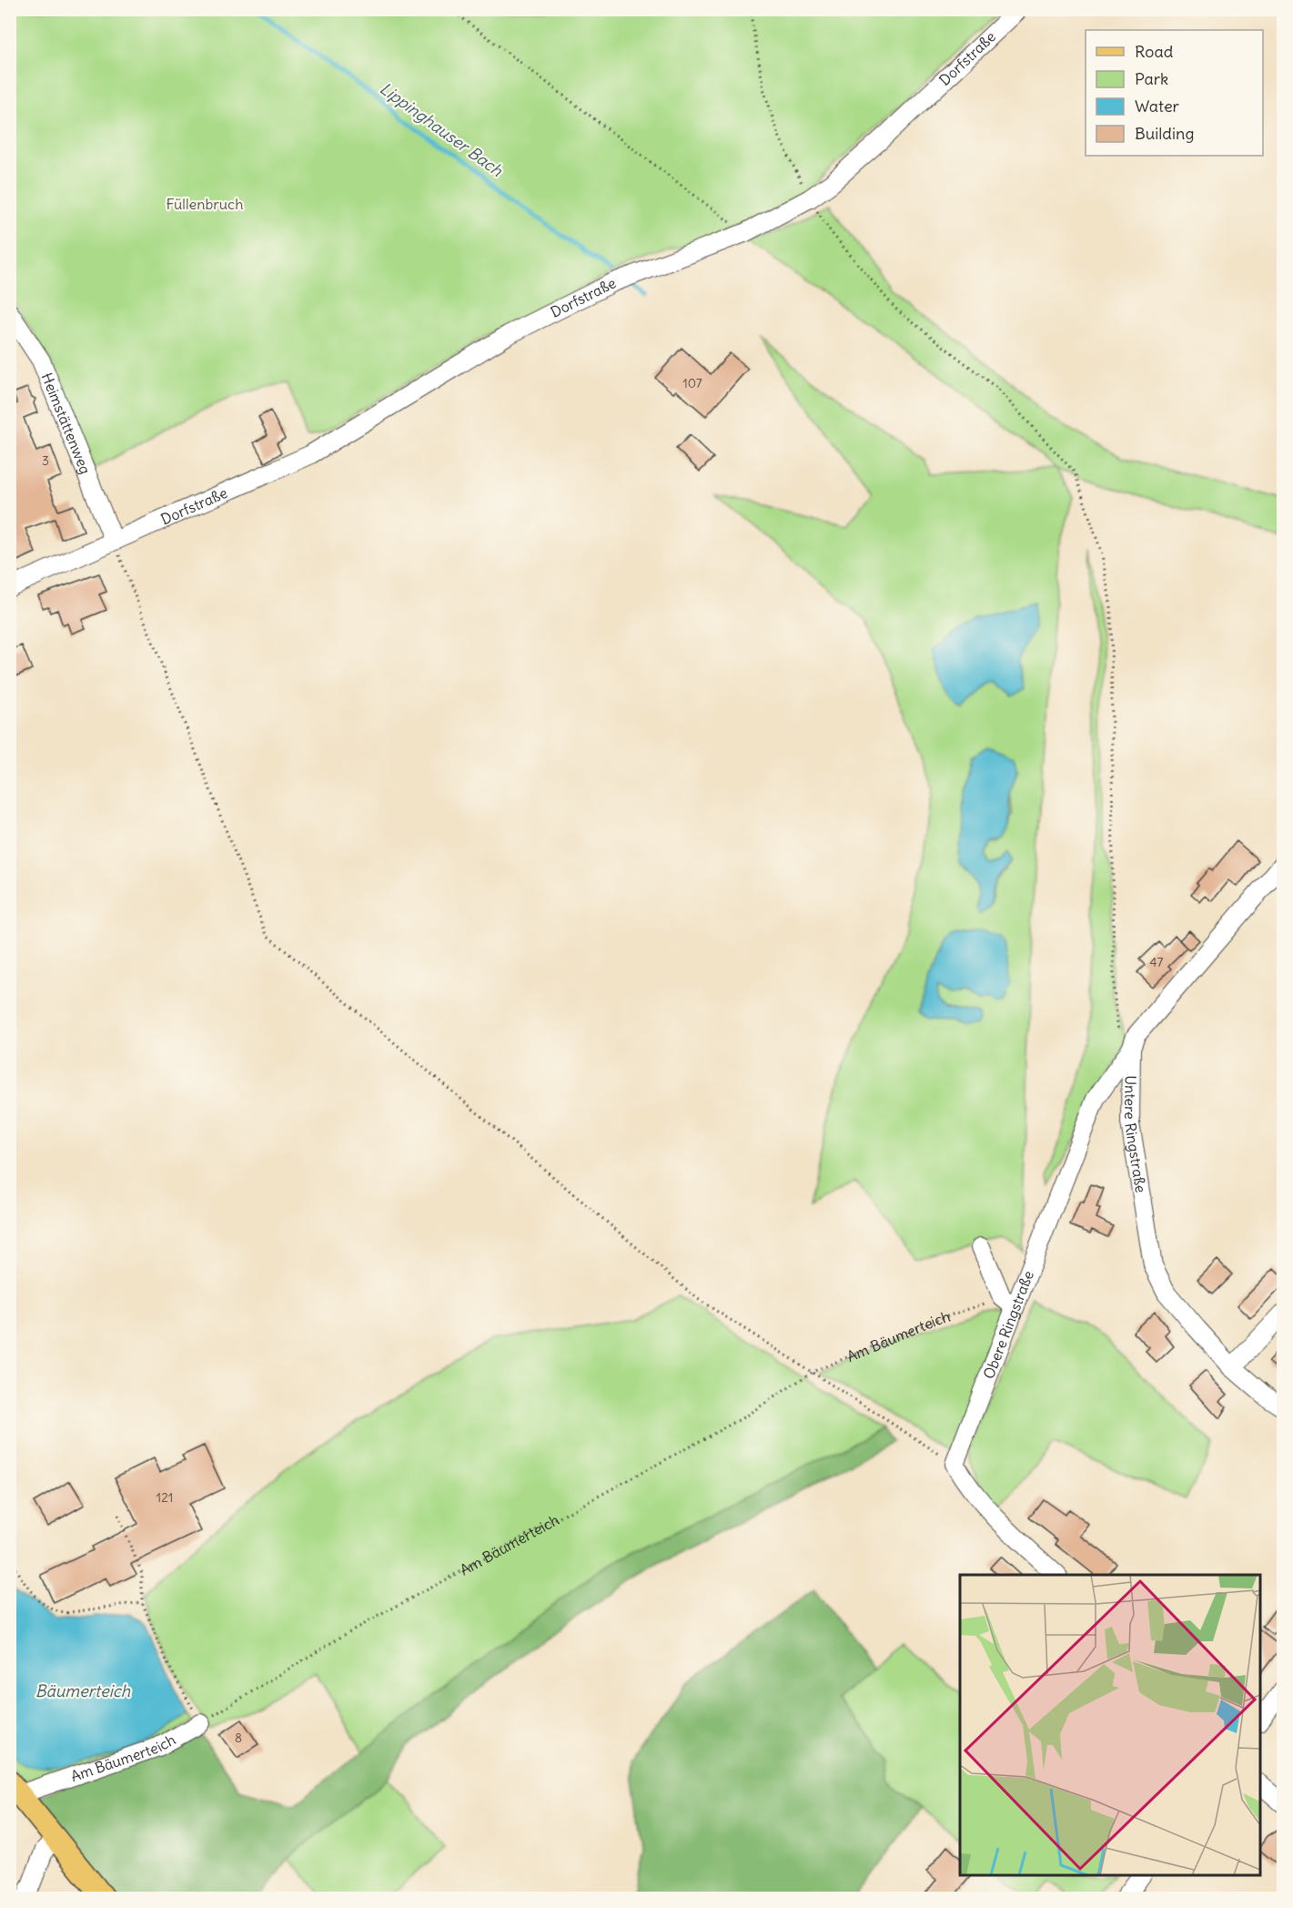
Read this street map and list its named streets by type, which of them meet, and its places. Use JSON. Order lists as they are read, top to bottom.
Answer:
{
  "streets": {
    "street": [
      "Dorfstraße",
      "Heimstättenweg",
      "Untere Ringstraße",
      "Obere Ringstraße",
      "Am Bäumerteich"
    ]
  },
  "crossings": [
    ["Dorfstraße", "Heimstättenweg"],
    ["Untere Ringstraße", "Obere Ringstraße"],
    ["Obere Ringstraße", "Am Bäumerteich"]
  ],
  "water": ["Lippinghauser Bach", "Bäumerteich"],
  "parks": ["Füllenbruch"],
  "house_numbers": [
    "107",
    "3",
    "47",
    "121",
    "8"
  ],
  "legend": [
    "Road",
    "Park",
    "Water",
    "Building"
  ]
}
